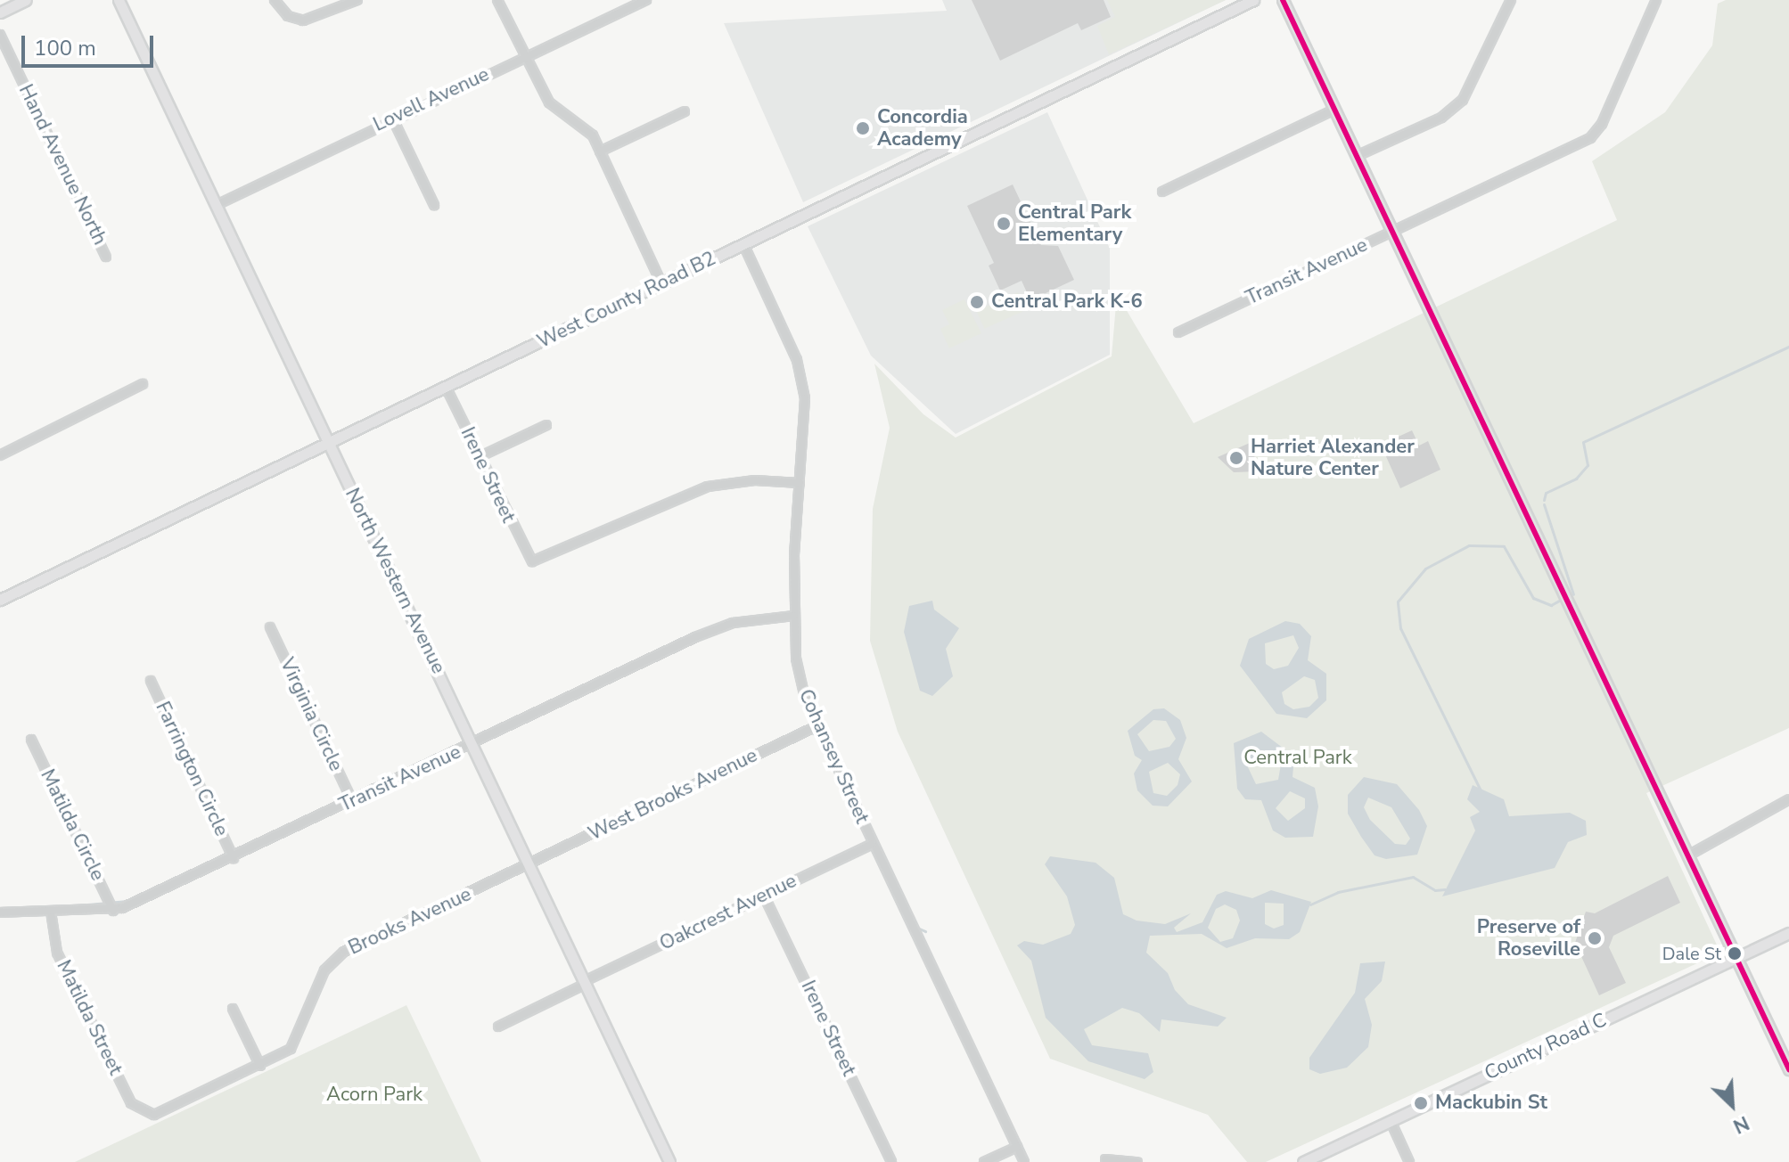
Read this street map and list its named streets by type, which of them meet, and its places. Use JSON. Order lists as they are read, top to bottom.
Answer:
{
  "streets": {
    "street": [
      "Lovell Avenue",
      "Hand Avenue North",
      "Transit Avenue",
      "West County Road B2",
      "Irene Street",
      "North Western Avenue",
      "Virginia Circle",
      "Cohansey Street",
      "Farrington Circle",
      "West Brooks Avenue",
      "Matilda Circle",
      "Oakcrest Avenue",
      "Brooks Avenue",
      "Matilda Street",
      "County Road C"
    ]
  },
  "crossings": [
    ["Lovell Avenue", "North Western Avenue"],
    ["Transit Avenue", "North Western Avenue"],
    ["Transit Avenue", "Virginia Circle"],
    ["Transit Avenue", "Cohansey Street"],
    ["Transit Avenue", "Farrington Circle"],
    ["Transit Avenue", "Matilda Circle"],
    ["Transit Avenue", "Matilda Street"],
    ["West County Road B2", "Irene Street"],
    ["West County Road B2", "North Western Avenue"],
    ["West County Road B2", "Cohansey Street"],
    ["Irene Street", "Cohansey Street"],
    ["Irene Street", "Oakcrest Avenue"],
    ["North Western Avenue", "West Brooks Avenue"],
    ["North Western Avenue", "Oakcrest Avenue"],
    ["North Western Avenue", "Brooks Avenue"],
    ["Cohansey Street", "West Brooks Avenue"],
    ["Cohansey Street", "Oakcrest Avenue"],
    ["West Brooks Avenue", "Brooks Avenue"],
    ["Brooks Avenue", "Matilda Street"]
  ],
  "parks": ["Central Park", "Acorn Park"],
  "places": [
    "Concordia Academy",
    "Central Park Elementary",
    "Central Park K-6",
    "Harriet Alexander Nature Center",
    "Preserve of Roseville",
    "Dale St",
    "Mackubin St"
  ],
  "scale_bar": "100 m",
  "north": "bottom right"
}
